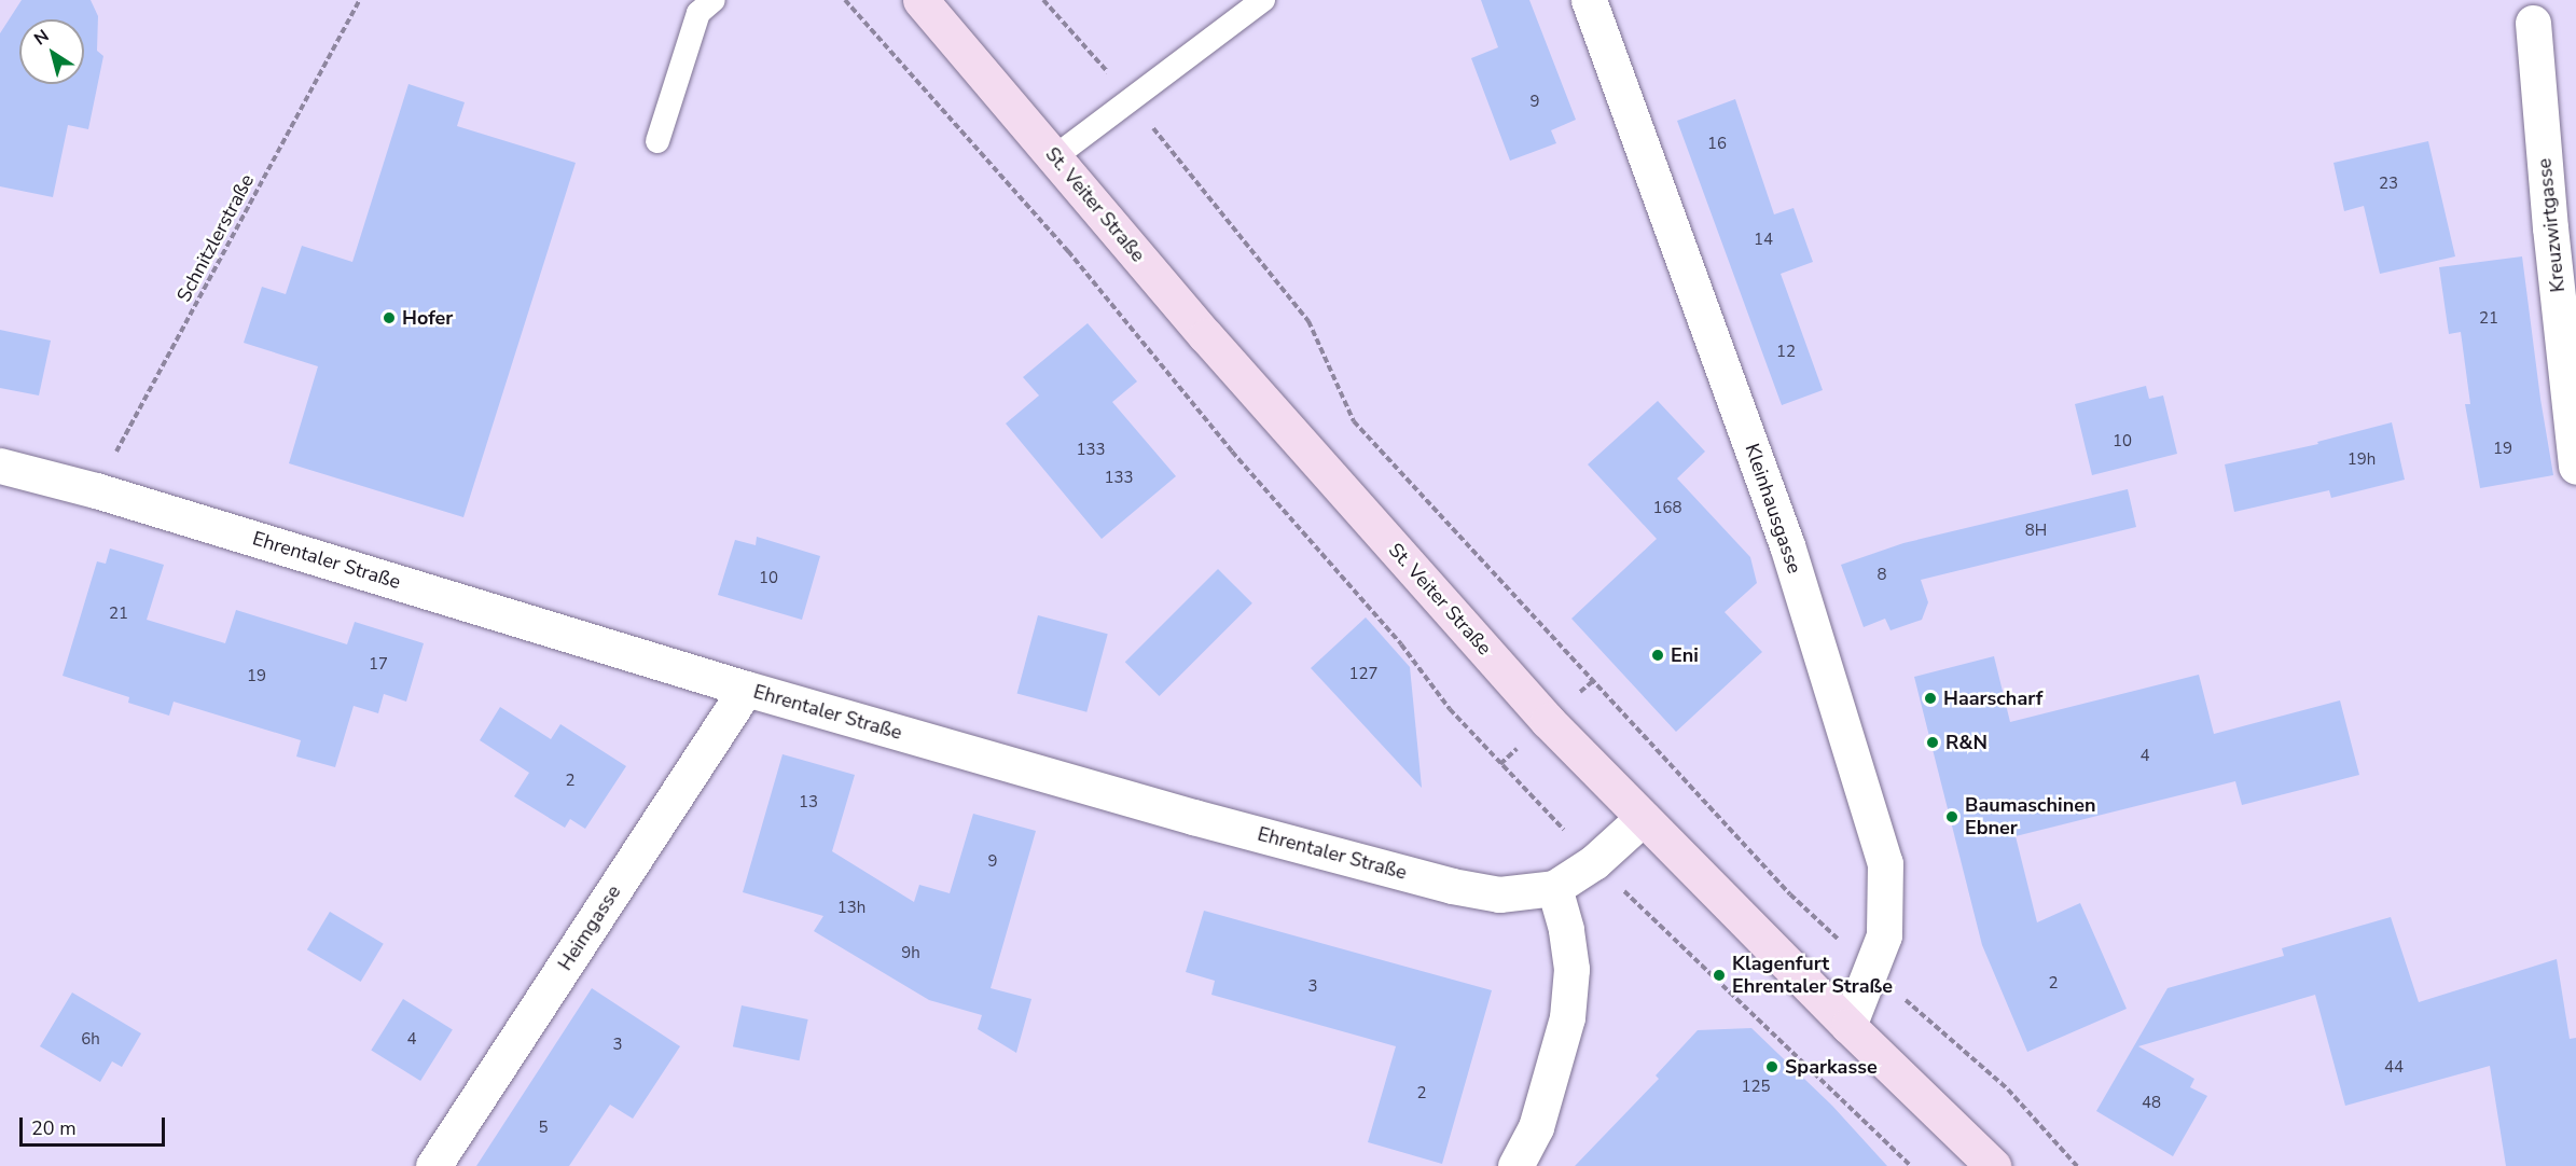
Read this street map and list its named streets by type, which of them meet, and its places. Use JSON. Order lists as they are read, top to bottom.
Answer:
{
  "streets": {
    "main road": ["St. Veiter Straße"],
    "street": [
      "Kreuzwirtgasse",
      "Kleinhausgasse",
      "Ehrentaler Straße",
      "Heimgasse"
    ],
    "path": ["Schnitzlerstraße"]
  },
  "crossings": [
    ["St. Veiter Straße", "Kleinhausgasse"],
    ["St. Veiter Straße", "Ehrentaler Straße"],
    ["Schnitzlerstraße", "Ehrentaler Straße"],
    ["Ehrentaler Straße", "Heimgasse"]
  ],
  "places": [
    "Hofer",
    "Eni",
    "Haarscharf",
    "R&N",
    "Baumaschinen Ebner",
    "Klagenfurt Ehrentaler Straße",
    "Sparkasse"
  ],
  "house_numbers": [
    "9",
    "16",
    "23",
    "14",
    "21",
    "12",
    "10",
    "19",
    "133",
    "19h",
    "133",
    "168",
    "8H",
    "8",
    "10",
    "21",
    "17",
    "127",
    "19",
    "4",
    "2",
    "13",
    "9",
    "13h",
    "9h",
    "2",
    "3",
    "6h",
    "4",
    "3",
    "44",
    "125",
    "2",
    "48",
    "5"
  ],
  "scale_bar": "20 m",
  "north": "top left"
}
